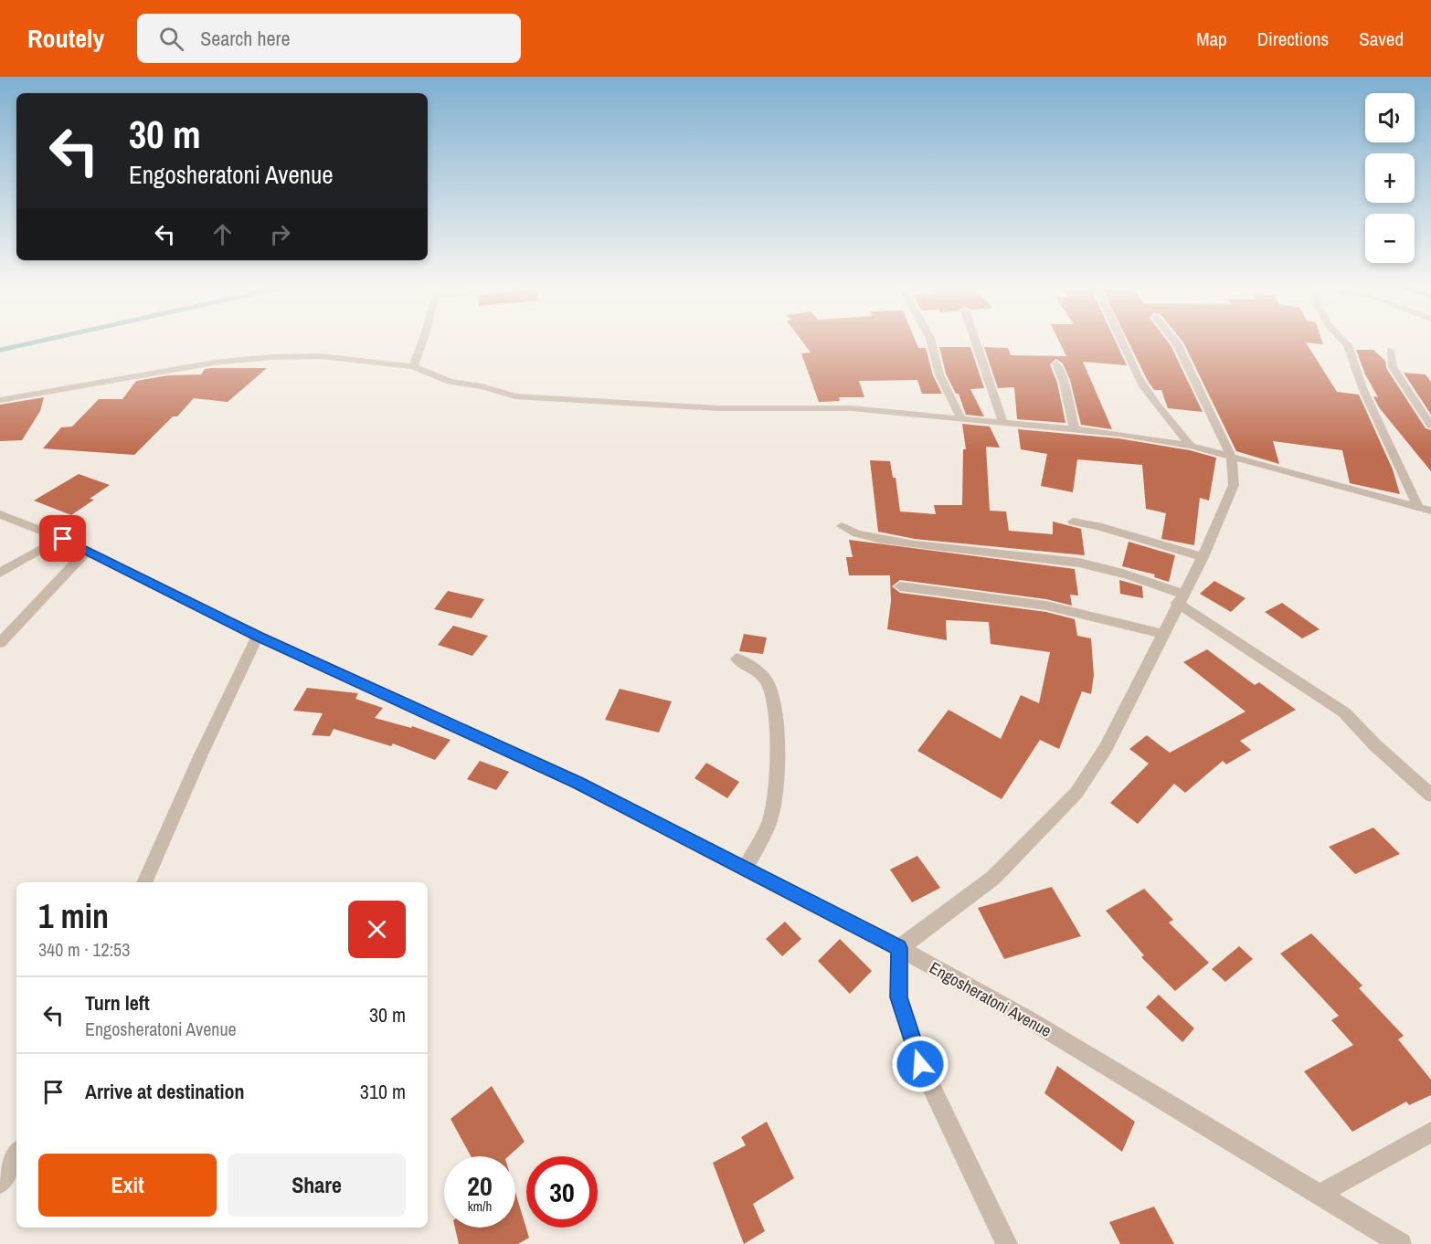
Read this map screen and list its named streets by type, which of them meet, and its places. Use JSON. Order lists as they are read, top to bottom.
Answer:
{
  "streets": {
    "street": ["Engosheratoni Avenue"]
  },
  "page": {
    "header": "Routely",
    "search": "Search here",
    "nav": ["Map", "Directions", "Saved"],
    "map_buttons": ["+", "−"],
    "turn": ["30 m", "Engosheratoni Avenue"],
    "heading": ["1 min", "340 m · 12:53"],
    "list": [
      {
        "name": "Turn left",
        "note": "Engosheratoni Avenue",
        "value": "30 m"
      },
      {
        "name": "Arrive at destination",
        "value": "310 m"
      }
    ],
    "buttons": ["Exit", "Share"],
    "speed": "20 km/h",
    "limit": "30"
  }
}
